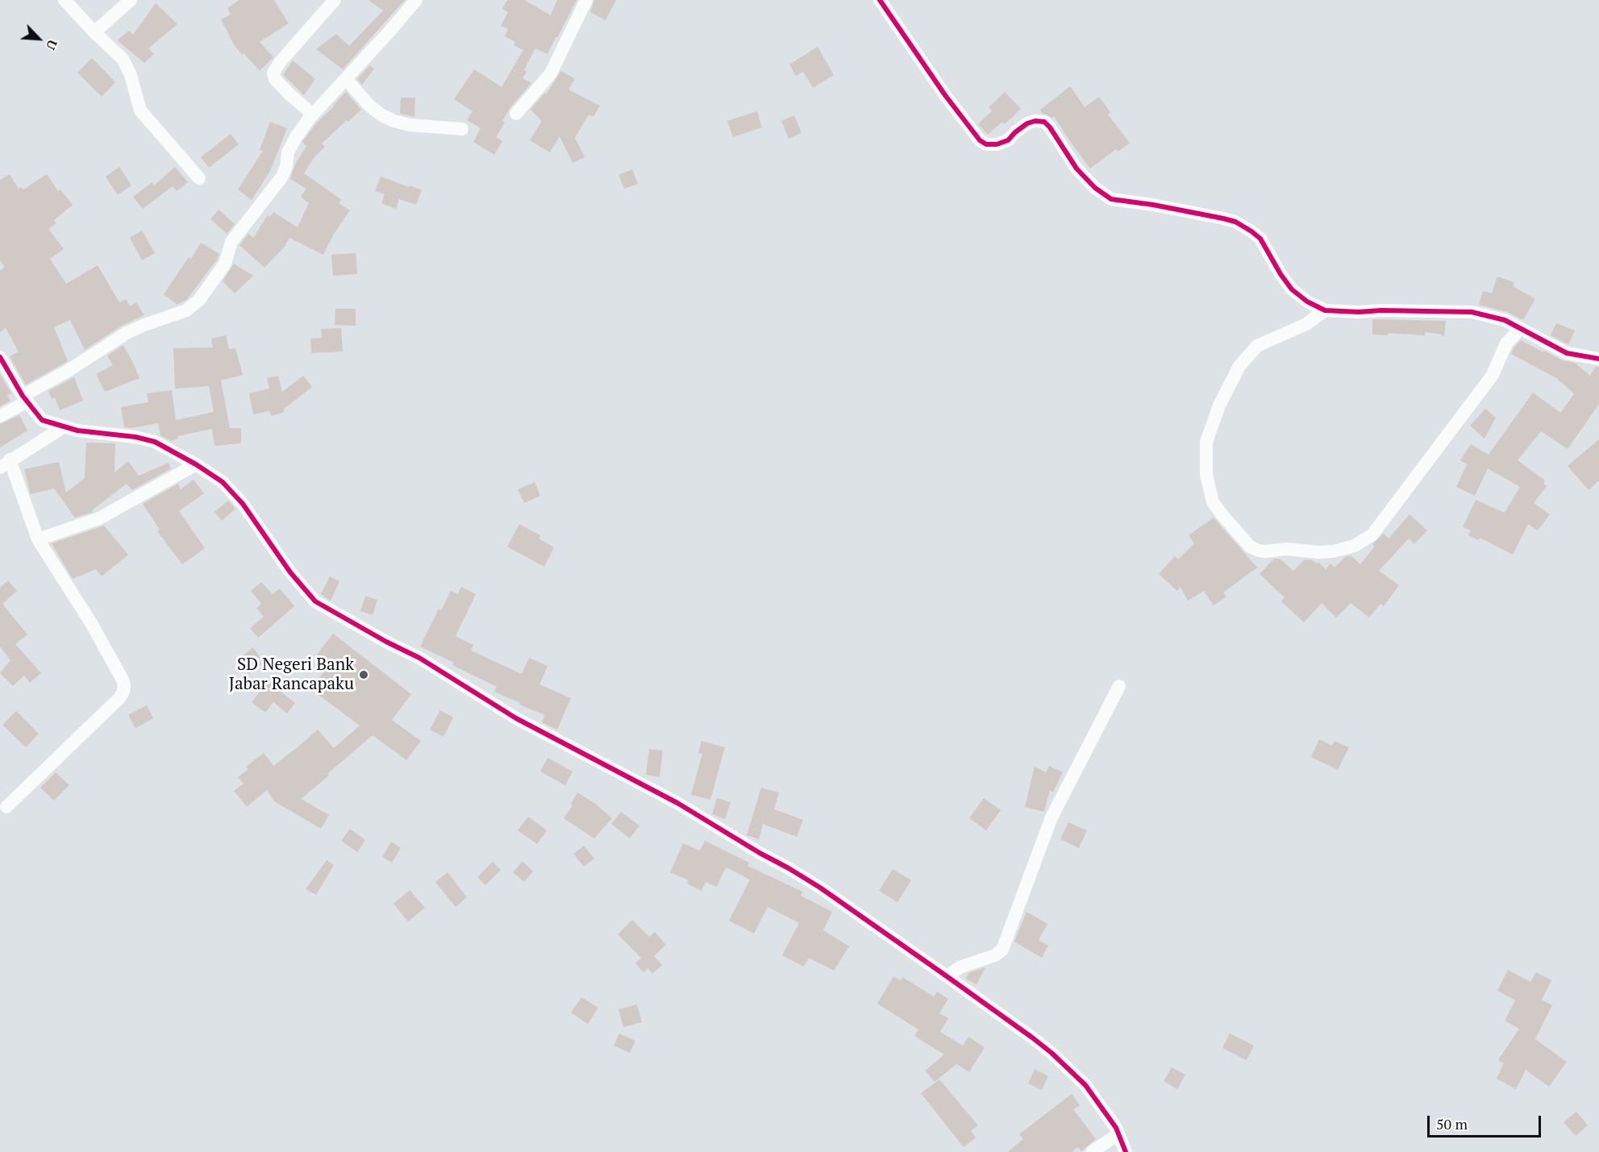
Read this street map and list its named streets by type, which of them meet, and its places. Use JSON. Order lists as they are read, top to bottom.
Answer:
{
  "places": ["SD Negeri Bank Jabar Rancapaku"],
  "scale_bar": "50 m",
  "north": "bottom right"
}
